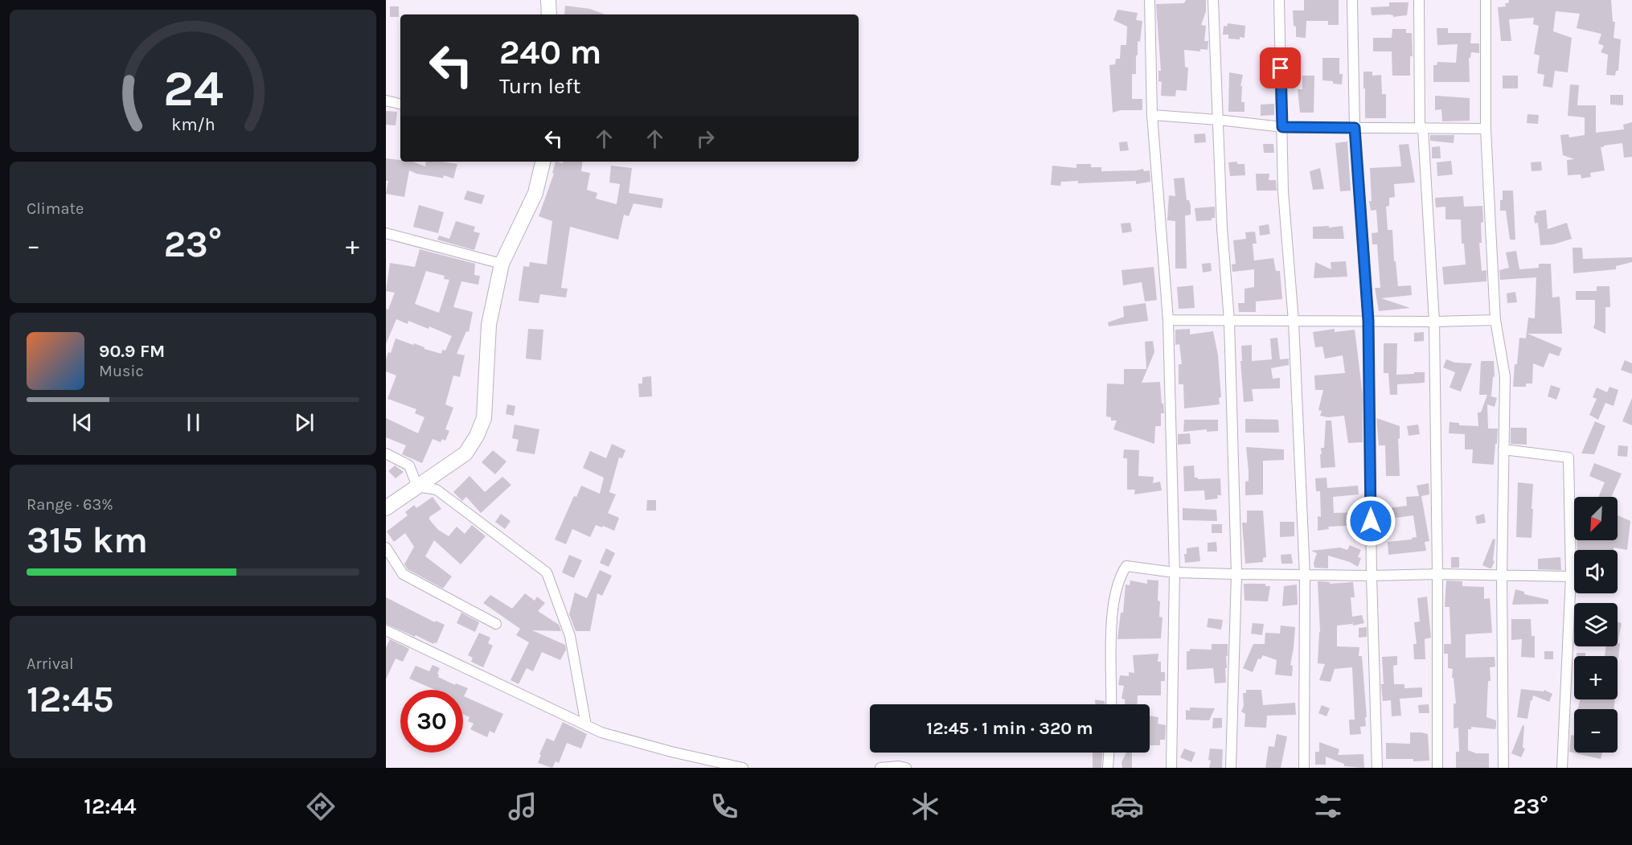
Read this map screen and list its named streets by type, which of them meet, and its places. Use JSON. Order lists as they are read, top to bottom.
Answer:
{
  "north": "bottom left",
  "page": {
    "turn": ["240 m", "Turn left"],
    "tile": [
      "Climate",
      ["Range · 63%", "315 km"],
      ["Arrival", "12:45"]
    ],
    "heat": ["−", "23°", "+"],
    "song": ["90.9 FM", "Music"],
    "map_buttons": ["+", "−"],
    "limit": "30",
    "trip": "12:45 · 1 min · 320 m",
    "tabs": ["12:44", "23°"],
    "gauge": ["24", "km/h"]
  }
}
